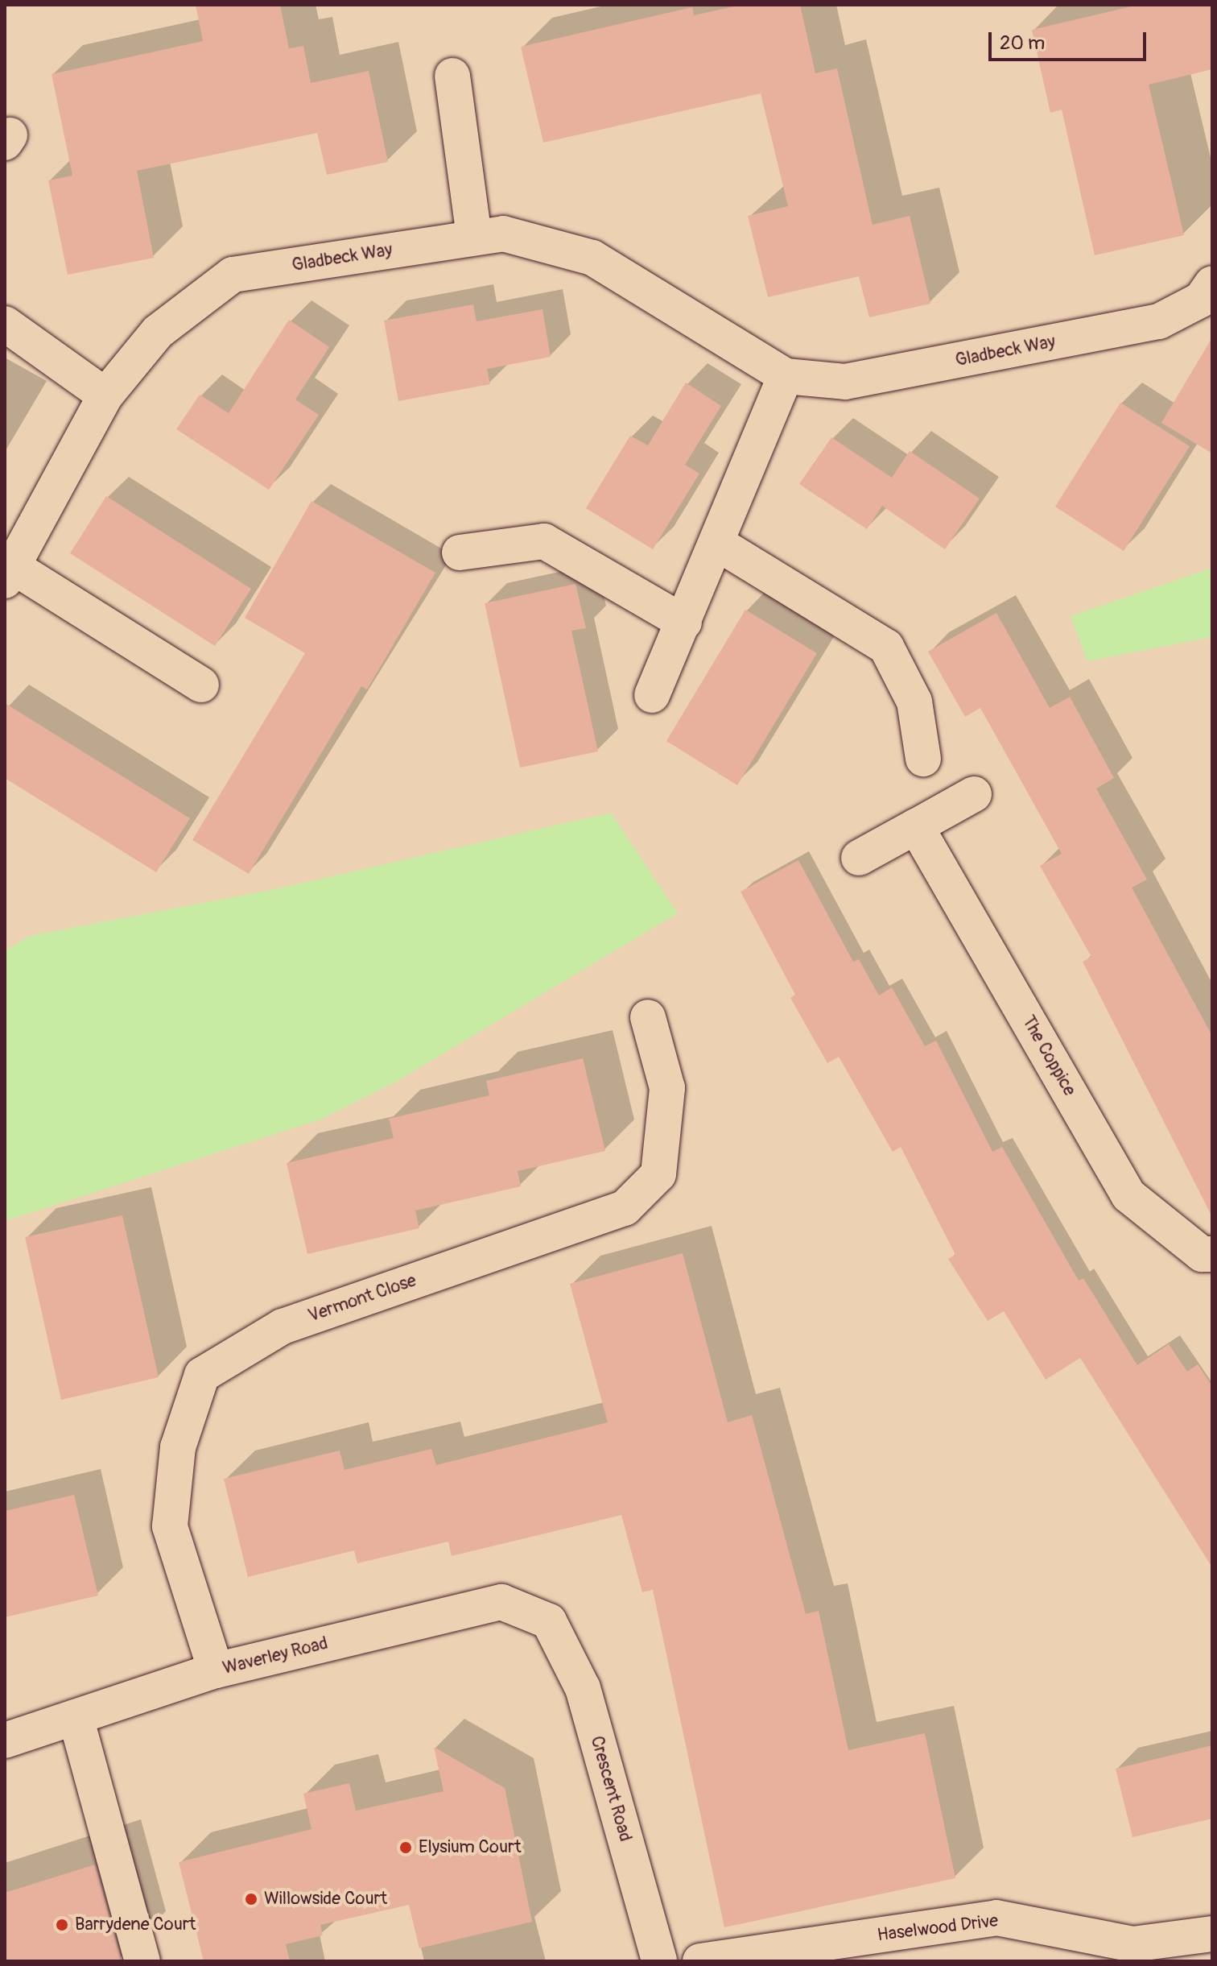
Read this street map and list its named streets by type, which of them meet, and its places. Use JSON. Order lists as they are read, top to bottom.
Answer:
{
  "streets": {
    "street": [
      "Gladbeck Way",
      "The Coppice",
      "Vermont Close",
      "Waverley Road",
      "Crescent Road",
      "Haselwood Drive"
    ]
  },
  "crossings": [
    ["Vermont Close", "Waverley Road"],
    ["Waverley Road", "Crescent Road"]
  ],
  "places": ["Elysium Court", "Willowside Court", "Barrydene Court"],
  "scale_bar": "20 m"
}
